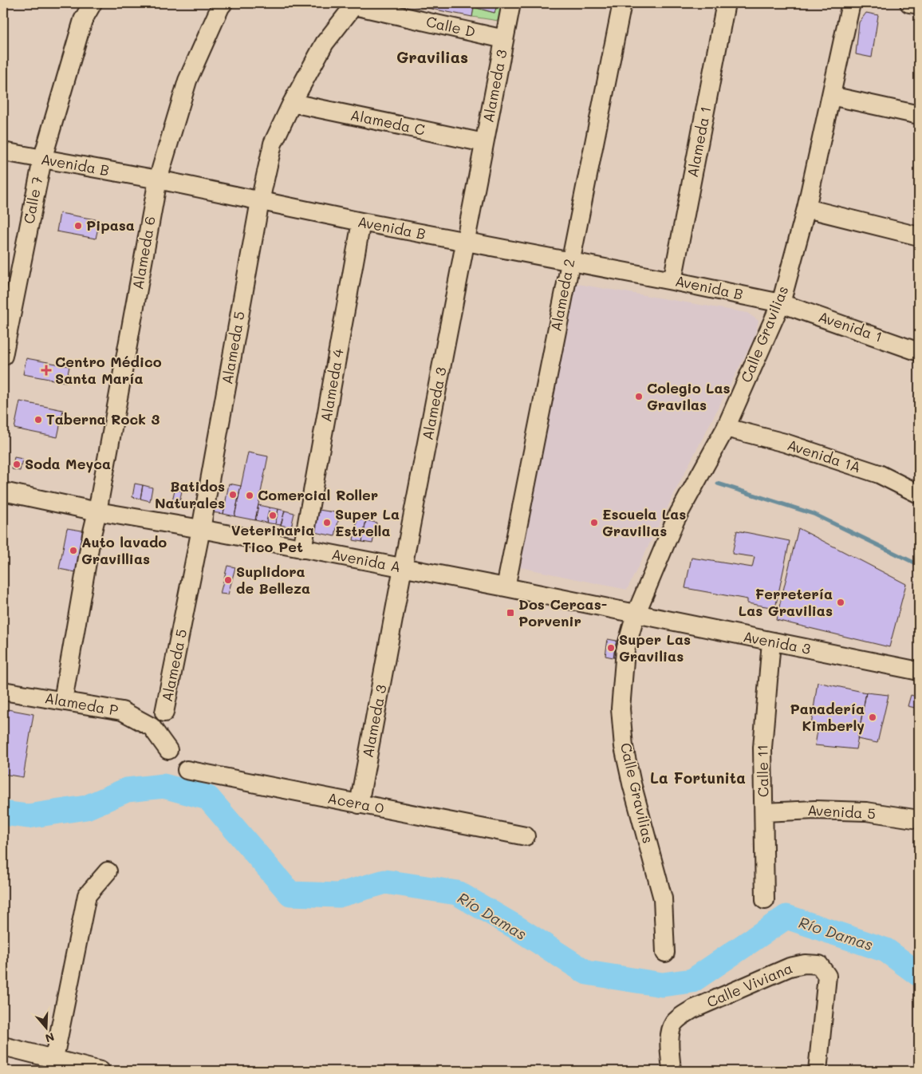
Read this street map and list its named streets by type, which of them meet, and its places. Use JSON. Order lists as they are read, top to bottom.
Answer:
{
  "streets": {
    "street": [
      "Calle D",
      "Alameda 3",
      "Alameda C",
      "Alameda 1",
      "Avenida B",
      "Calle 7",
      "Alameda 6",
      "Alameda 2",
      "Avenida 1",
      "Calle Gravilias",
      "Alameda 5",
      "Alameda 4",
      "Avenida 1A",
      "Avenida A",
      "Avenida 3",
      "Alameda P",
      "Calle 11",
      "Acera 0",
      "Avenida 5",
      "Calle Viviana"
    ]
  },
  "crossings": [
    ["Calle D", "Alameda 3"],
    ["Calle D", "Alameda 5"],
    ["Alameda 3", "Alameda C"],
    ["Alameda 3", "Avenida B"],
    ["Alameda 3", "Avenida A"],
    ["Alameda 3", "Acera 0"],
    ["Alameda C", "Alameda 5"],
    ["Alameda 1", "Avenida B"],
    ["Avenida B", "Calle 7"],
    ["Avenida B", "Alameda 6"],
    ["Avenida B", "Alameda 2"],
    ["Avenida B", "Avenida 1"],
    ["Avenida B", "Calle Gravilias"],
    ["Avenida B", "Alameda 5"],
    ["Avenida B", "Alameda 4"],
    ["Alameda 6", "Avenida A"],
    ["Alameda 2", "Avenida A"],
    ["Avenida 1", "Calle Gravilias"],
    ["Calle Gravilias", "Avenida 1A"],
    ["Calle Gravilias", "Avenida A"],
    ["Calle Gravilias", "Avenida 3"],
    ["Alameda 5", "Avenida A"],
    ["Alameda 4", "Avenida A"],
    ["Avenida A", "Avenida 3"],
    ["Avenida 3", "Calle 11"],
    ["Calle 11", "Avenida 5"]
  ],
  "districts": ["Gravilias", "La Fortunita"],
  "water": ["Río Damas"],
  "places": {
    "other": [
      "Pipasa",
      "Colegio Las Gravilas",
      "Taberna Rock 3",
      "Soda Meyca",
      "Batidos Naturales",
      "Comercial Roller",
      "Veterinaria Tico Pet",
      "Super La Estrella",
      "Escuela Las Gravilias",
      "Auto lavado Gravillias",
      "Suplidora de Belleza",
      "Ferretería Las Gravilias",
      "Super Las Gravilias",
      "Panadería Kimberly"
    ],
    "health": ["Centro Médico Santa María"],
    "transit": ["Dos Cercas- Porvenir"]
  },
  "north": "bottom"
}
